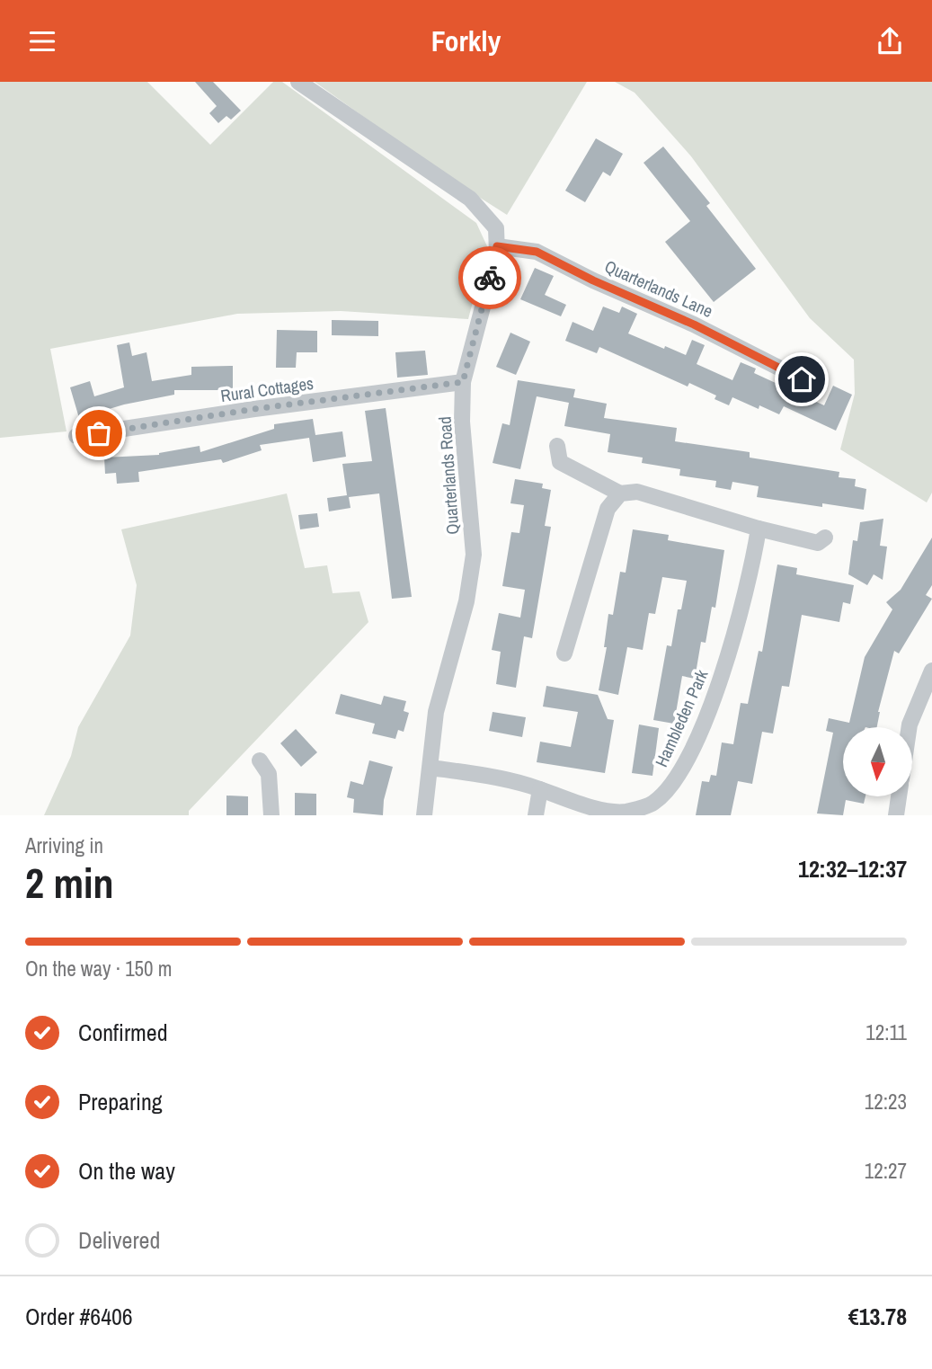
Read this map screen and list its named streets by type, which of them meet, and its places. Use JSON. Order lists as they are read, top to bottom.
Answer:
{
  "streets": {
    "street": [
      "Quarterlands Lane",
      "Rural Cottages",
      "Quarterlands Road",
      "Hambleden Park"
    ]
  },
  "crossings": [
    ["Quarterlands Lane", "Quarterlands Road"],
    ["Rural Cottages", "Quarterlands Road"],
    ["Quarterlands Road", "Hambleden Park"]
  ],
  "north": "bottom",
  "page": {
    "header": "Forkly",
    "heading": ["2 min", "Arriving in", "12:32–12:37"],
    "panel": ["Order #6406", "€13.78"],
    "bar": "On the way · 150 m",
    "list": [
      ["Confirmed", "12:11"],
      ["Preparing", "12:23"],
      ["On the way", "12:27"],
      "Delivered"
    ]
  }
}
